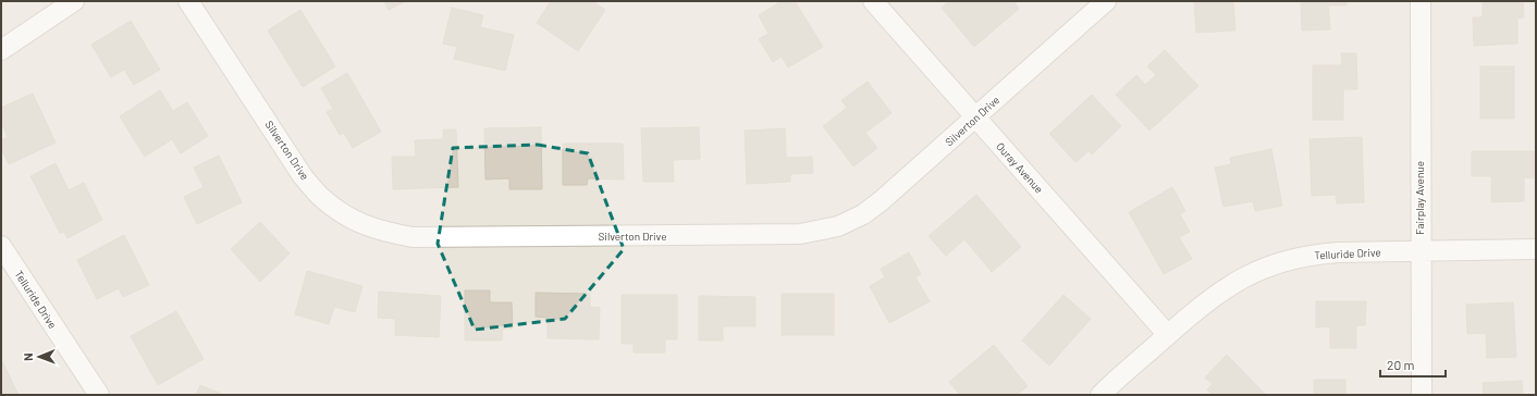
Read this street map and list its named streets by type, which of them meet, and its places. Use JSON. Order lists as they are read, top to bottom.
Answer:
{
  "streets": {
    "street": [
      "Silverton Drive",
      "Ouray Avenue",
      "Fairplay Avenue",
      "Telluride Drive"
    ]
  },
  "crossings": [
    ["Silverton Drive", "Ouray Avenue"],
    ["Ouray Avenue", "Telluride Drive"],
    ["Fairplay Avenue", "Telluride Drive"]
  ],
  "scale_bar": "20 m",
  "north": "left"
}
